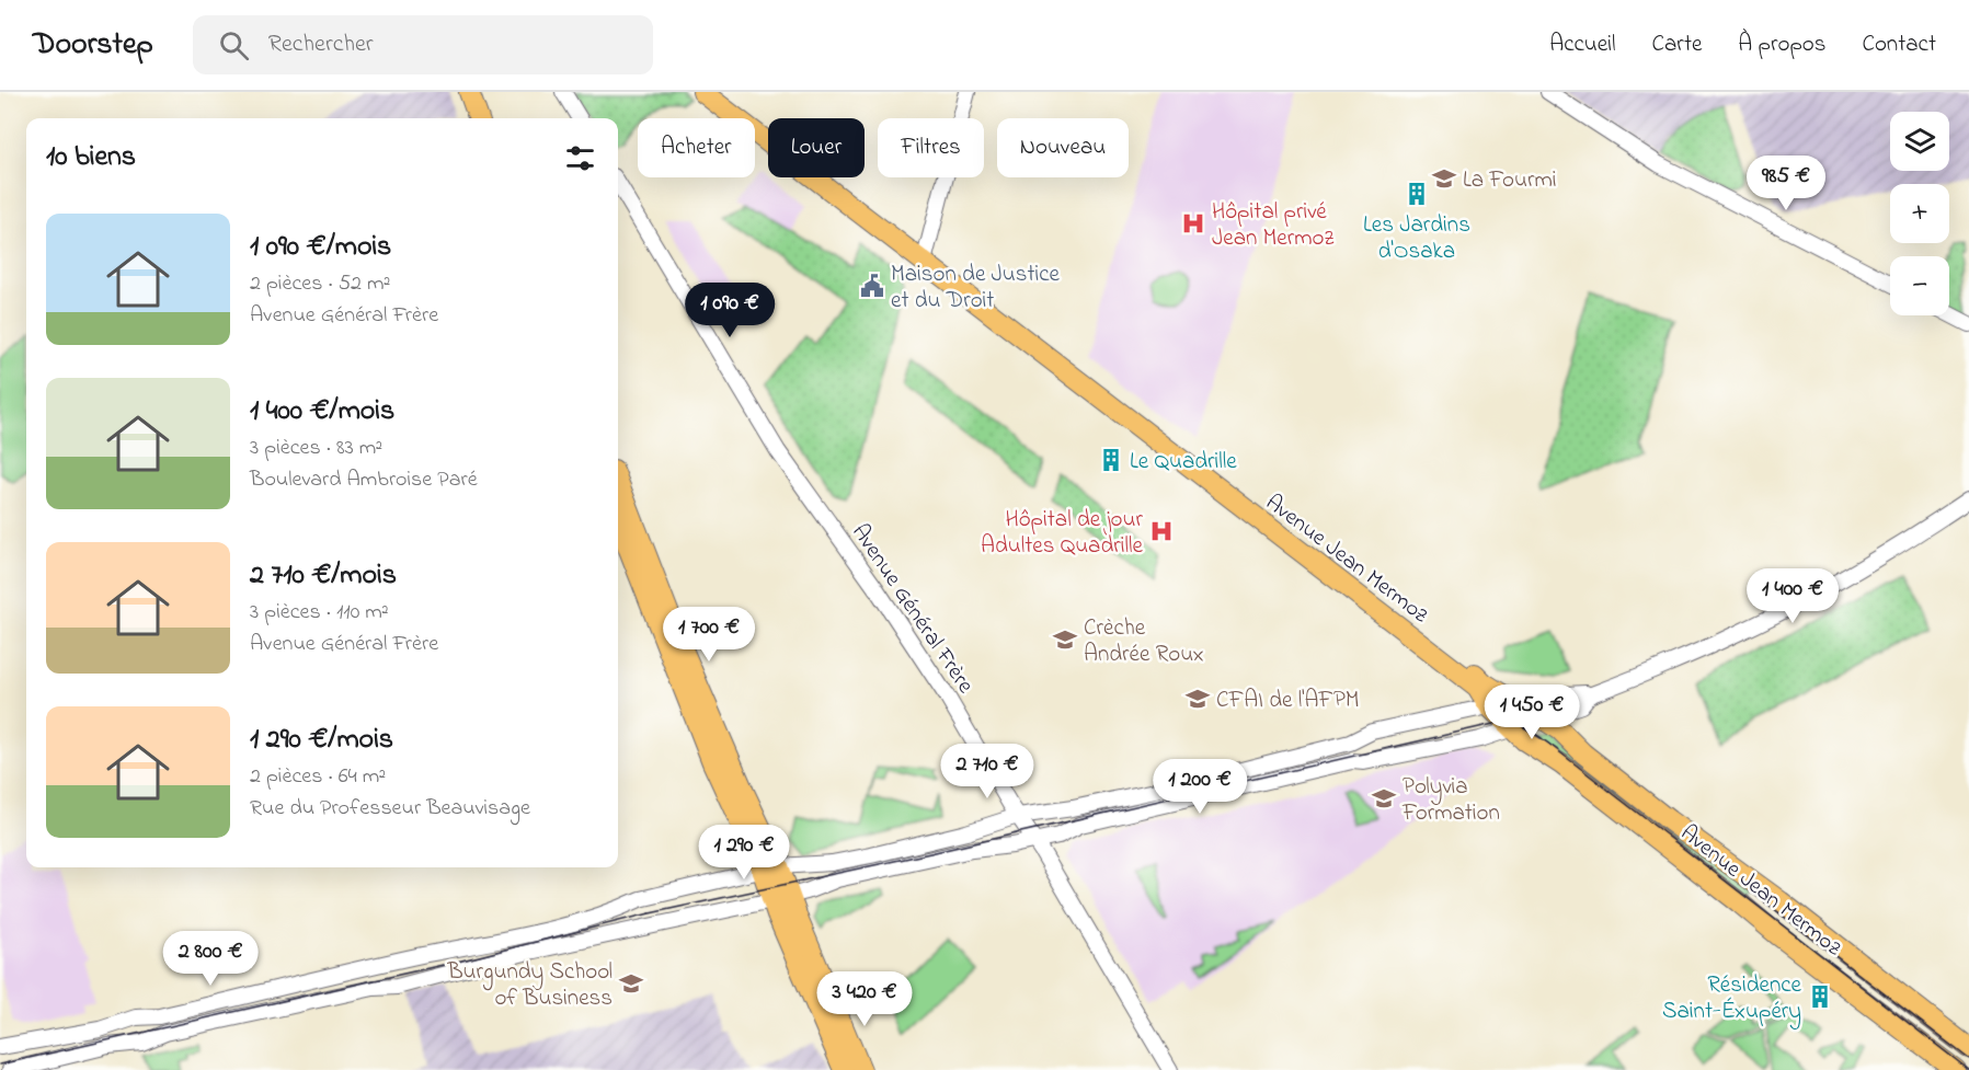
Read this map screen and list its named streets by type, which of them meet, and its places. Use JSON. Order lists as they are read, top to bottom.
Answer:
{
  "streets": {
    "main road": ["Avenue Jean Mermoz"],
    "street": ["Avenue Général Frère"]
  },
  "places": {
    "school or university": [
      "La Fourmi",
      "Crèche Andrée Roux",
      "CFAI de l'AFPM",
      "Polyvia Formation",
      "Burgundy School of Business"
    ],
    "building": ["Les Jardins d'Osaka", "Le Quadrille", "Résidence Saint-Éxupéry"],
    "hospital": ["Hôpital privé Jean Mermoz", "Hôpital de jour Adultes Quadrille"],
    "public building": ["Maison de Justice et du Droit"]
  },
  "page": {
    "header": "Doorstep",
    "search": "Rechercher",
    "nav": [
      "Accueil",
      "Carte",
      "À propos",
      "Contact"
    ],
    "map_buttons": ["+", "−"],
    "chip": [
      "Acheter",
      "Louer",
      "Filtres",
      "Nouveau"
    ],
    "heading": "10 biens",
    "price": [
      "985 €",
      "1 090 €",
      "1 400 €",
      "1 700 €",
      "1 450 €",
      "2 710 €",
      "1 200 €",
      "1 290 €",
      "2 800 €",
      "3 420 €"
    ],
    "list": [
      {
        "name": "1 090 €/mois",
        "note": "2 pièces · 52 m² · Avenue Général Frère"
      },
      {
        "name": "1 400 €/mois",
        "note": "3 pièces · 83 m² · Boulevard Ambroise Paré"
      },
      {
        "name": "2 710 €/mois",
        "note": "3 pièces · 110 m² · Avenue Général Frère"
      },
      {
        "name": "1 290 €/mois",
        "note": "2 pièces · 64 m² · Rue du Professeur Beauvisage"
      }
    ]
  }
}
